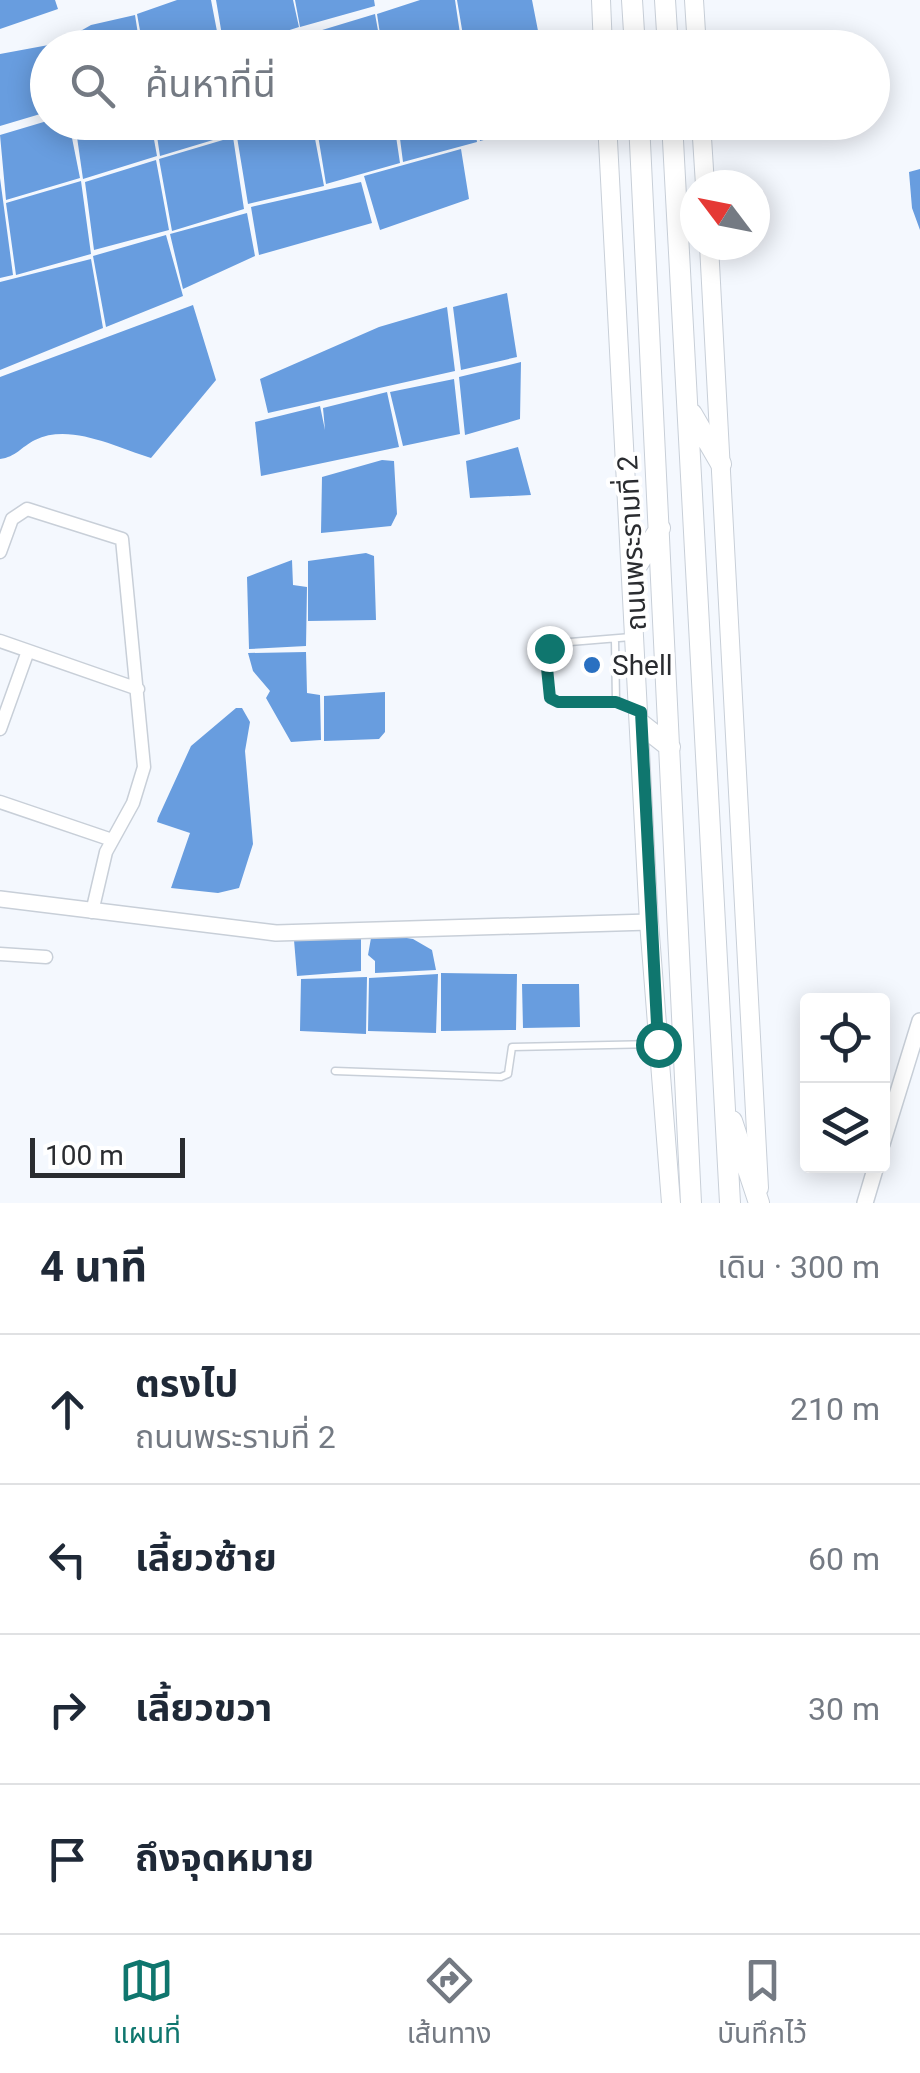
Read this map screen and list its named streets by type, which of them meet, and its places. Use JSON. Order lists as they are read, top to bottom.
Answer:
{
  "streets": {
    "highway": ["ถนนพระรามที่ 2"]
  },
  "places": ["Shell"],
  "scale_bar": "100 m",
  "north": "top left",
  "page": {
    "search": "ค้นหาที่นี่",
    "scale": "100 m",
    "heading": ["4 นาที", "เดิน · 300 m"],
    "list": [
      ["ตรงไป", "ถนนพระรามที่ 2", "210 m"],
      ["เลี้ยวซ้าย", "60 m"],
      ["เลี้ยวขวา", "30 m"],
      "ถึงจุดหมาย"
    ],
    "nav": ["แผนที่", "เส้นทาง", "บันทึกไว้"]
  }
}
